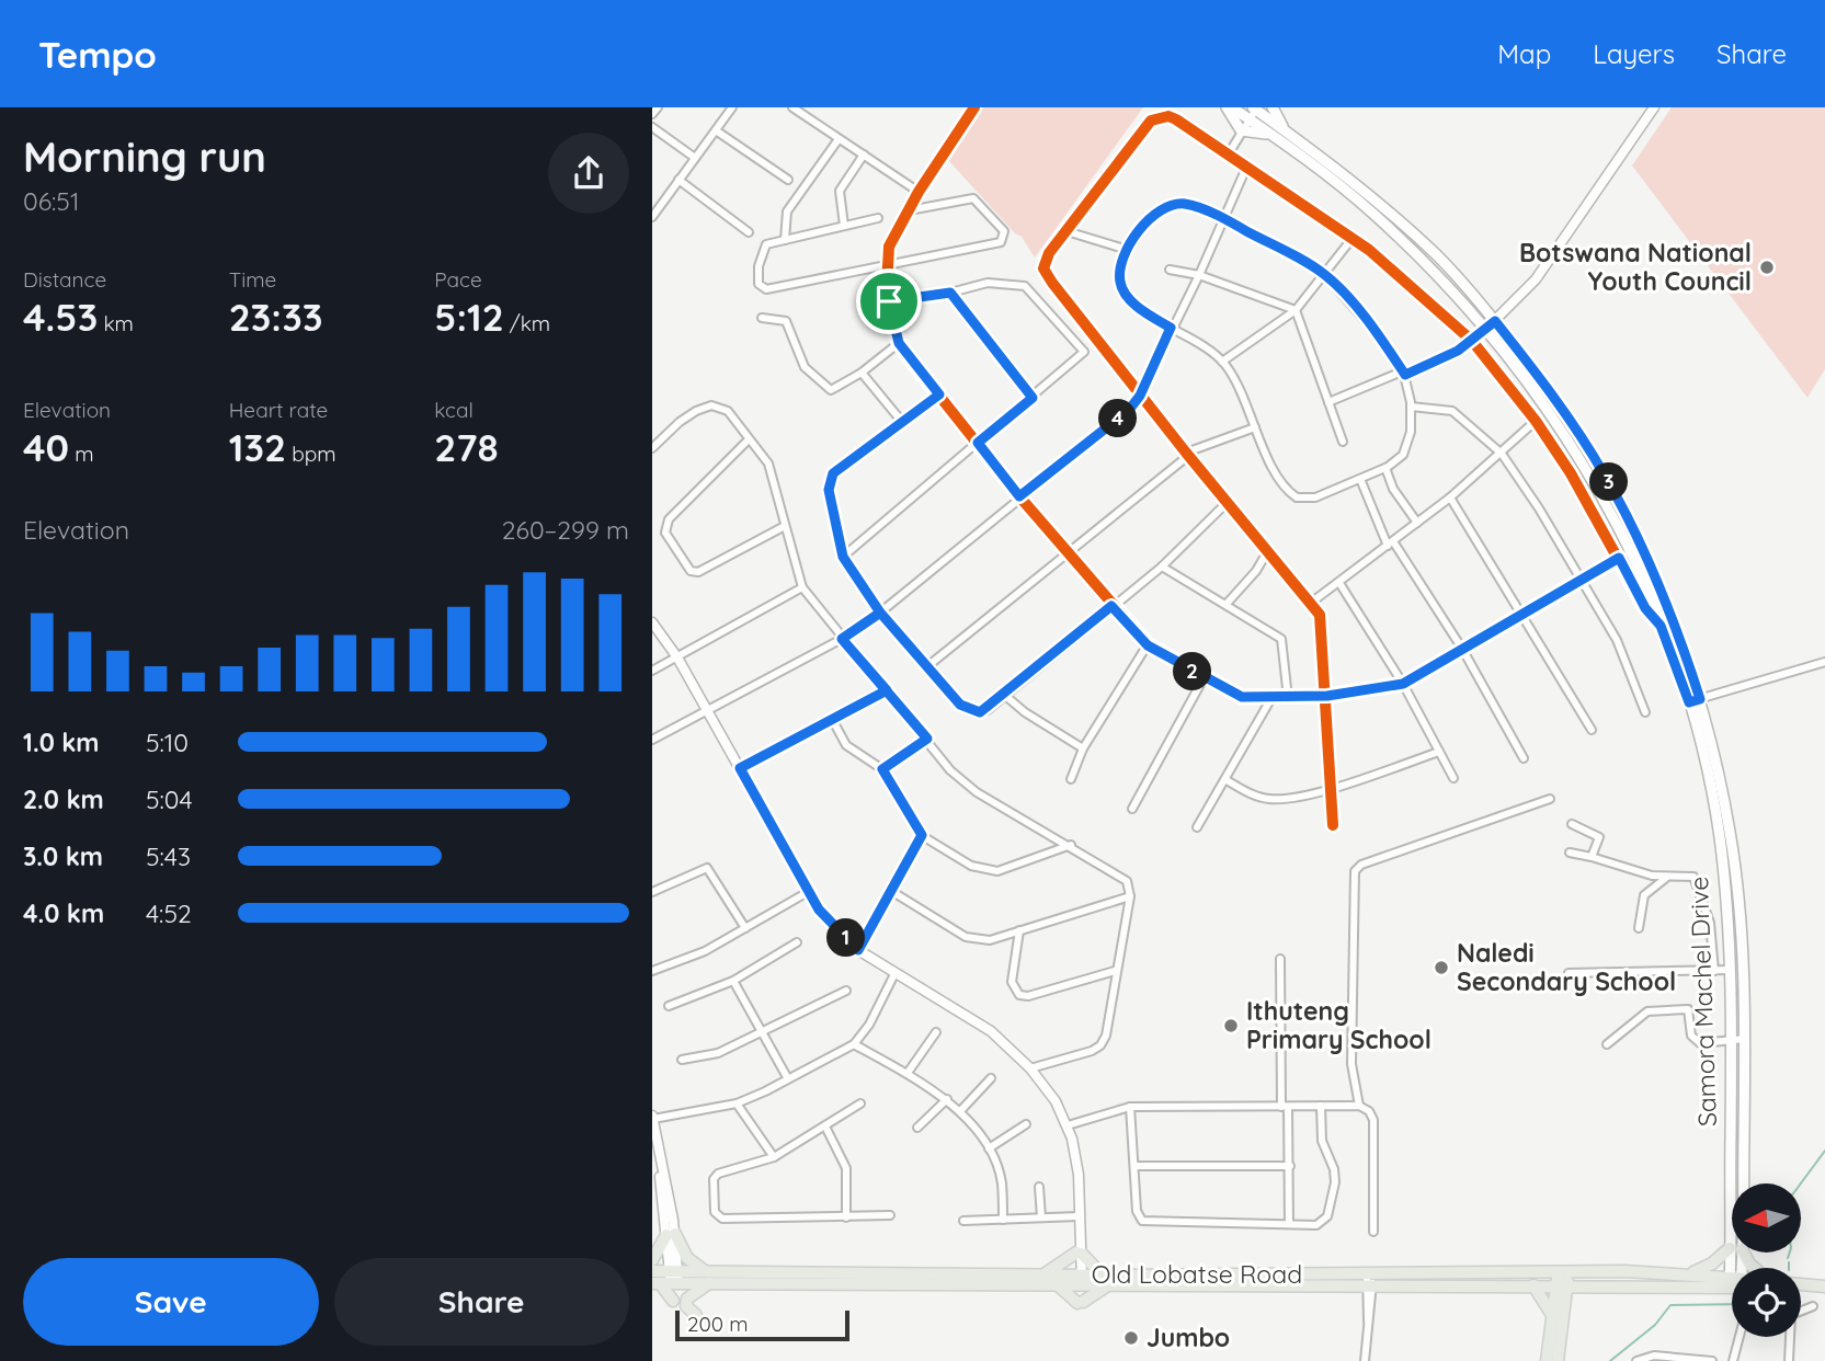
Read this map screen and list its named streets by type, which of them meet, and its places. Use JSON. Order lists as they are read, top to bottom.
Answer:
{
  "streets": {
    "main road": ["Samora Machel Drive", "Old Lobatse Road"]
  },
  "places": [
    "Botswana National Youth Council",
    "Naledi Secondary School",
    "Ithuteng Primary School",
    "Jumbo"
  ],
  "scale_bar": "200 m",
  "north": "left",
  "page": {
    "header": "Tempo",
    "nav": ["Map", "Layers", "Share"],
    "heading": ["Morning run", "06:51"],
    "stats": [
      ["Distance", "4.53 km"],
      ["Time", "23:33"],
      ["Pace", "5:12 /km"],
      ["Elevation", "40 m"],
      ["Heart rate", "132 bpm"],
      ["kcal", "278"]
    ],
    "pins": [
      "4",
      "3",
      "2",
      "1"
    ],
    "chart": ["Elevation", "260–299 m"],
    "list": [
      {
        "name": "1.0 km",
        "note": "5:10"
      },
      {
        "name": "2.0 km",
        "note": "5:04"
      },
      {
        "name": "3.0 km",
        "note": "5:43"
      },
      {
        "name": "4.0 km",
        "note": "4:52"
      }
    ],
    "buttons": ["Save", "Share"],
    "scale": "200 m"
  }
}
